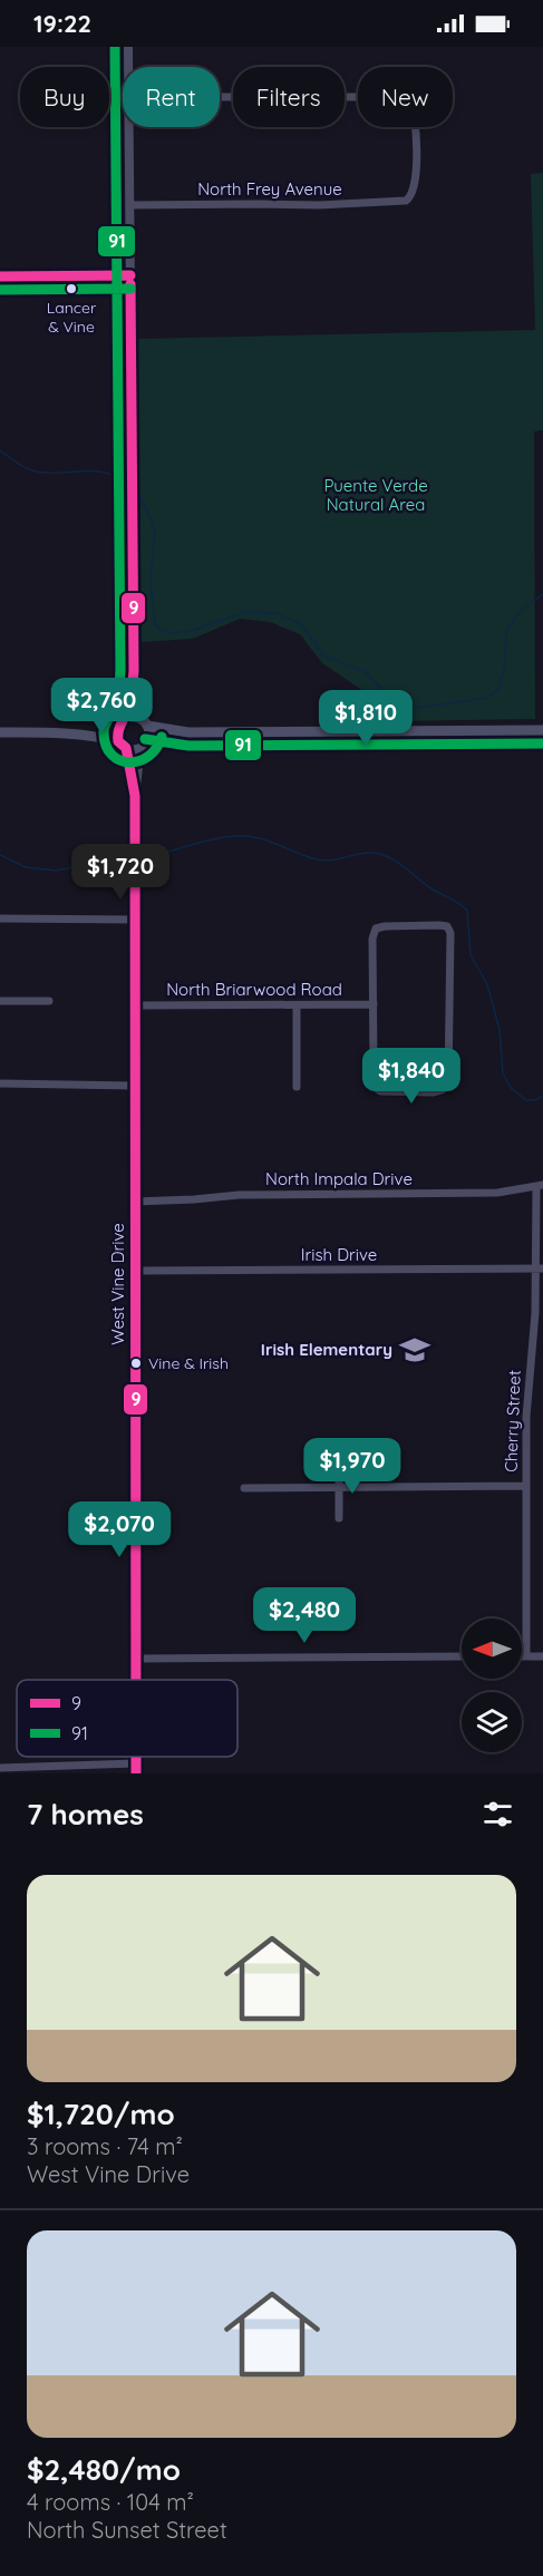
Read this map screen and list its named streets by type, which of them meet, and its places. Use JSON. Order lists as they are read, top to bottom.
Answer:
{
  "streets": {
    "main road": ["West Vine Drive"],
    "street": [
      "North Frey Avenue",
      "North Briarwood Road",
      "North Impala Drive",
      "Irish Drive",
      "Cherry Street"
    ]
  },
  "crossings": [
    ["North Frey Avenue", "West Vine Drive"],
    ["North Briarwood Road", "West Vine Drive"],
    ["North Impala Drive", "West Vine Drive"],
    ["North Impala Drive", "Cherry Street"],
    ["Irish Drive", "West Vine Drive"],
    ["Irish Drive", "Cherry Street"]
  ],
  "parks": ["Puente Verde Natural Area"],
  "places": {
    "other": ["Lancer & Vine", "Vine & Irish"],
    "school or university": ["Irish Elementary"]
  },
  "lines": ["transit line 91", "transit line 9"],
  "legend": ["9", "91"],
  "north": "left",
  "page": {
    "status": "19:22",
    "chip": [
      "Buy",
      "Rent",
      "Filters",
      "New"
    ],
    "price": [
      "$2,760",
      "$1,810",
      "$1,720",
      "$1,840",
      "$1,970",
      "$2,070",
      "$2,480"
    ],
    "heading": "7 homes",
    "list": [
      {
        "name": "$1,720/mo",
        "note": "3 rooms · 74 m² · West Vine Drive"
      },
      {
        "name": "$2,480/mo",
        "note": "4 rooms · 104 m² · North Sunset Street"
      }
    ]
  }
}
